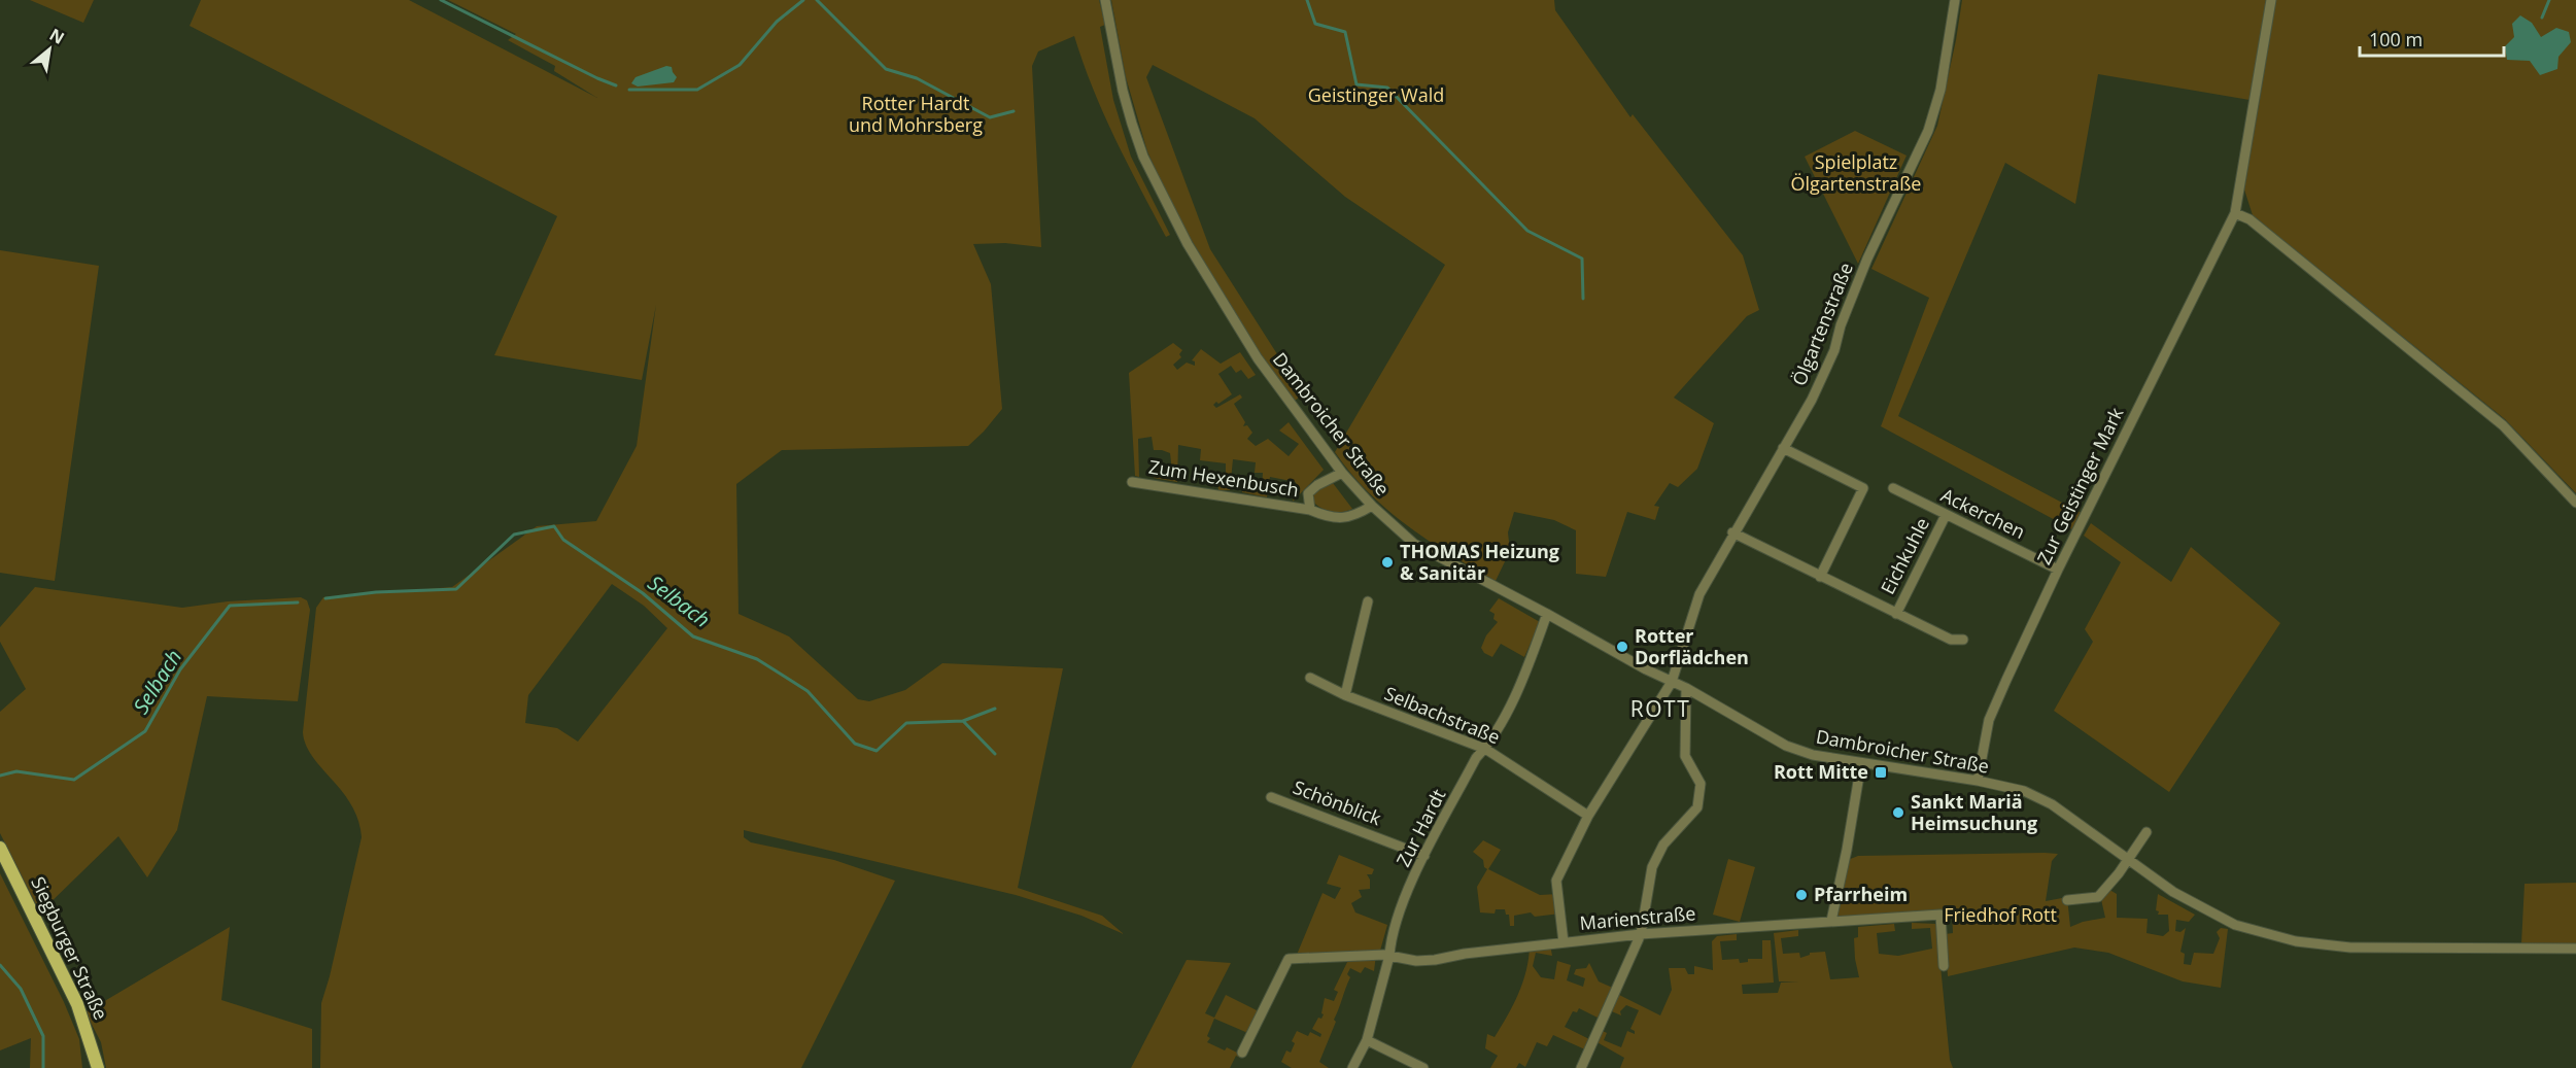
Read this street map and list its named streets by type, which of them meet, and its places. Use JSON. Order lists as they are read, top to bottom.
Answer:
{
  "streets": {
    "main road": ["Siegburger Straße"],
    "street": [
      "Ölgartenstraße",
      "Dambroicher Straße",
      "Zum Hexenbusch",
      "Zur Geistinger Mark",
      "Ackerchen",
      "Eichkuhle",
      "Selbachstraße",
      "Schönblick",
      "Zur Hardt",
      "Marienstraße"
    ]
  },
  "crossings": [
    ["Ölgartenstraße", "Dambroicher Straße"],
    ["Ölgartenstraße", "Eichkuhle"],
    ["Ölgartenstraße", "Selbachstraße"],
    ["Ölgartenstraße", "Marienstraße"],
    ["Dambroicher Straße", "Zum Hexenbusch"],
    ["Dambroicher Straße", "Zur Geistinger Mark"],
    ["Dambroicher Straße", "Zur Hardt"],
    ["Zur Geistinger Mark", "Ackerchen"],
    ["Ackerchen", "Eichkuhle"],
    ["Selbachstraße", "Zur Hardt"],
    ["Schönblick", "Zur Hardt"],
    ["Zur Hardt", "Marienstraße"]
  ],
  "districts": ["ROTT"],
  "water": ["Selbach"],
  "parks": [
    "Geistinger Wald",
    "Rotter Hardt und Mohrsberg",
    "Spielplatz Ölgartenstraße",
    "Friedhof Rott"
  ],
  "places": {
    "other": [
      "THOMAS Heizung & Sanitär",
      "Rotter Dorflädchen",
      "Sankt Mariä Heimsuchung",
      "Pfarrheim"
    ],
    "transit": ["Rott Mitte"]
  },
  "scale_bar": "100 m",
  "north": "top right"
}
